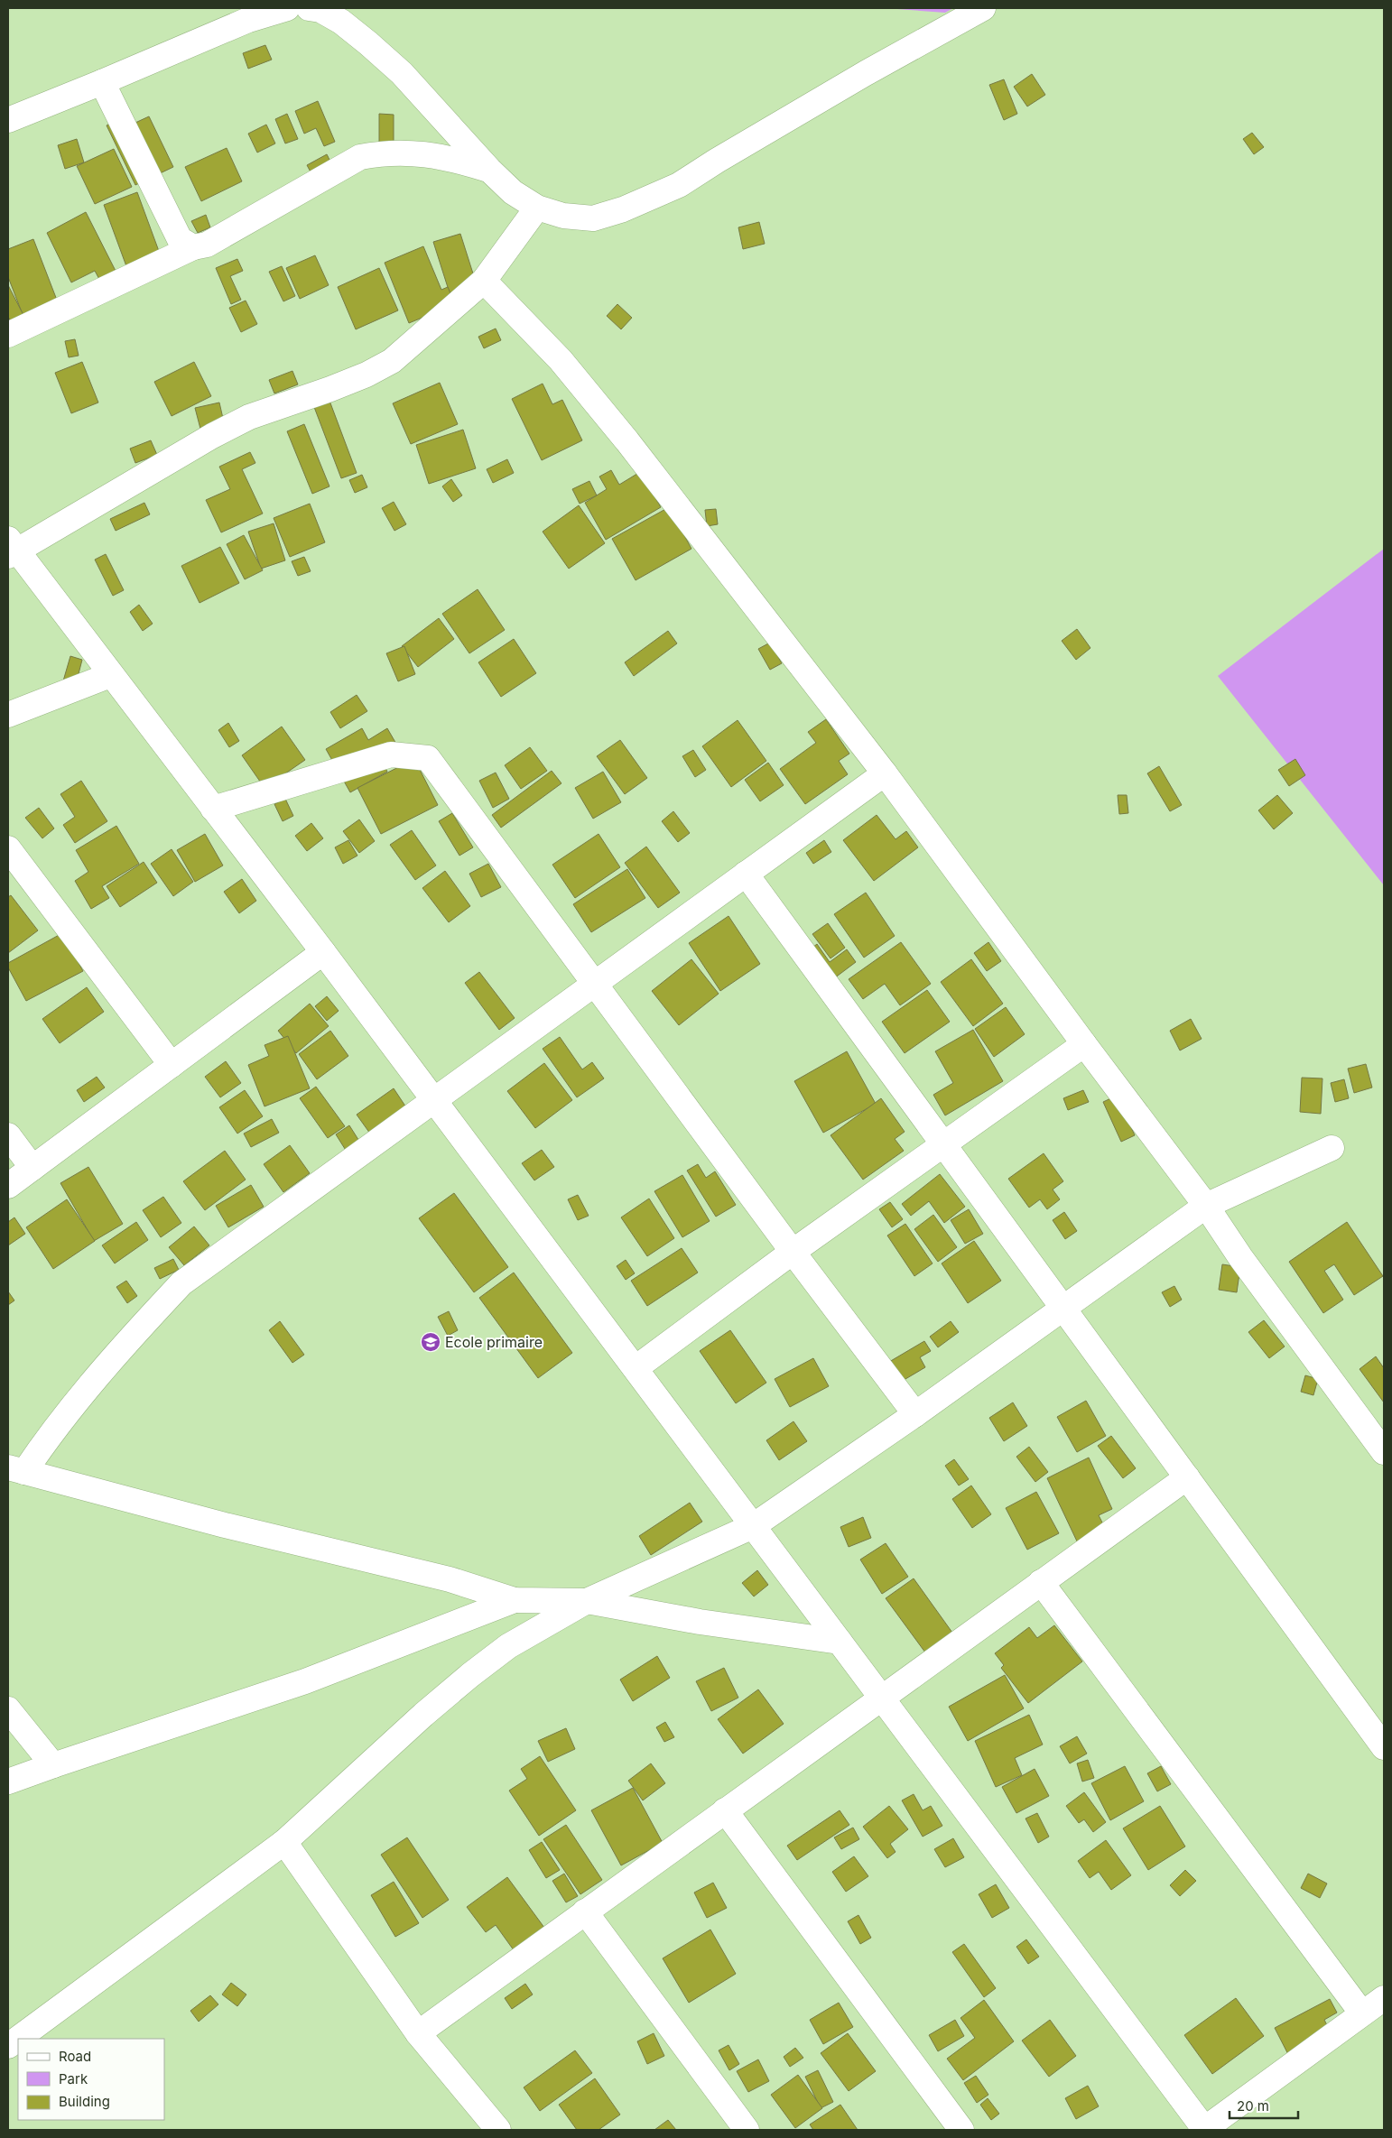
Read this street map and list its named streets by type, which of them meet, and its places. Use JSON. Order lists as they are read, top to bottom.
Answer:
{
  "places": {
    "school or university": ["Ecole primaire"]
  },
  "legend": ["Road", "Park", "Building"],
  "scale_bar": "20 m"
}
